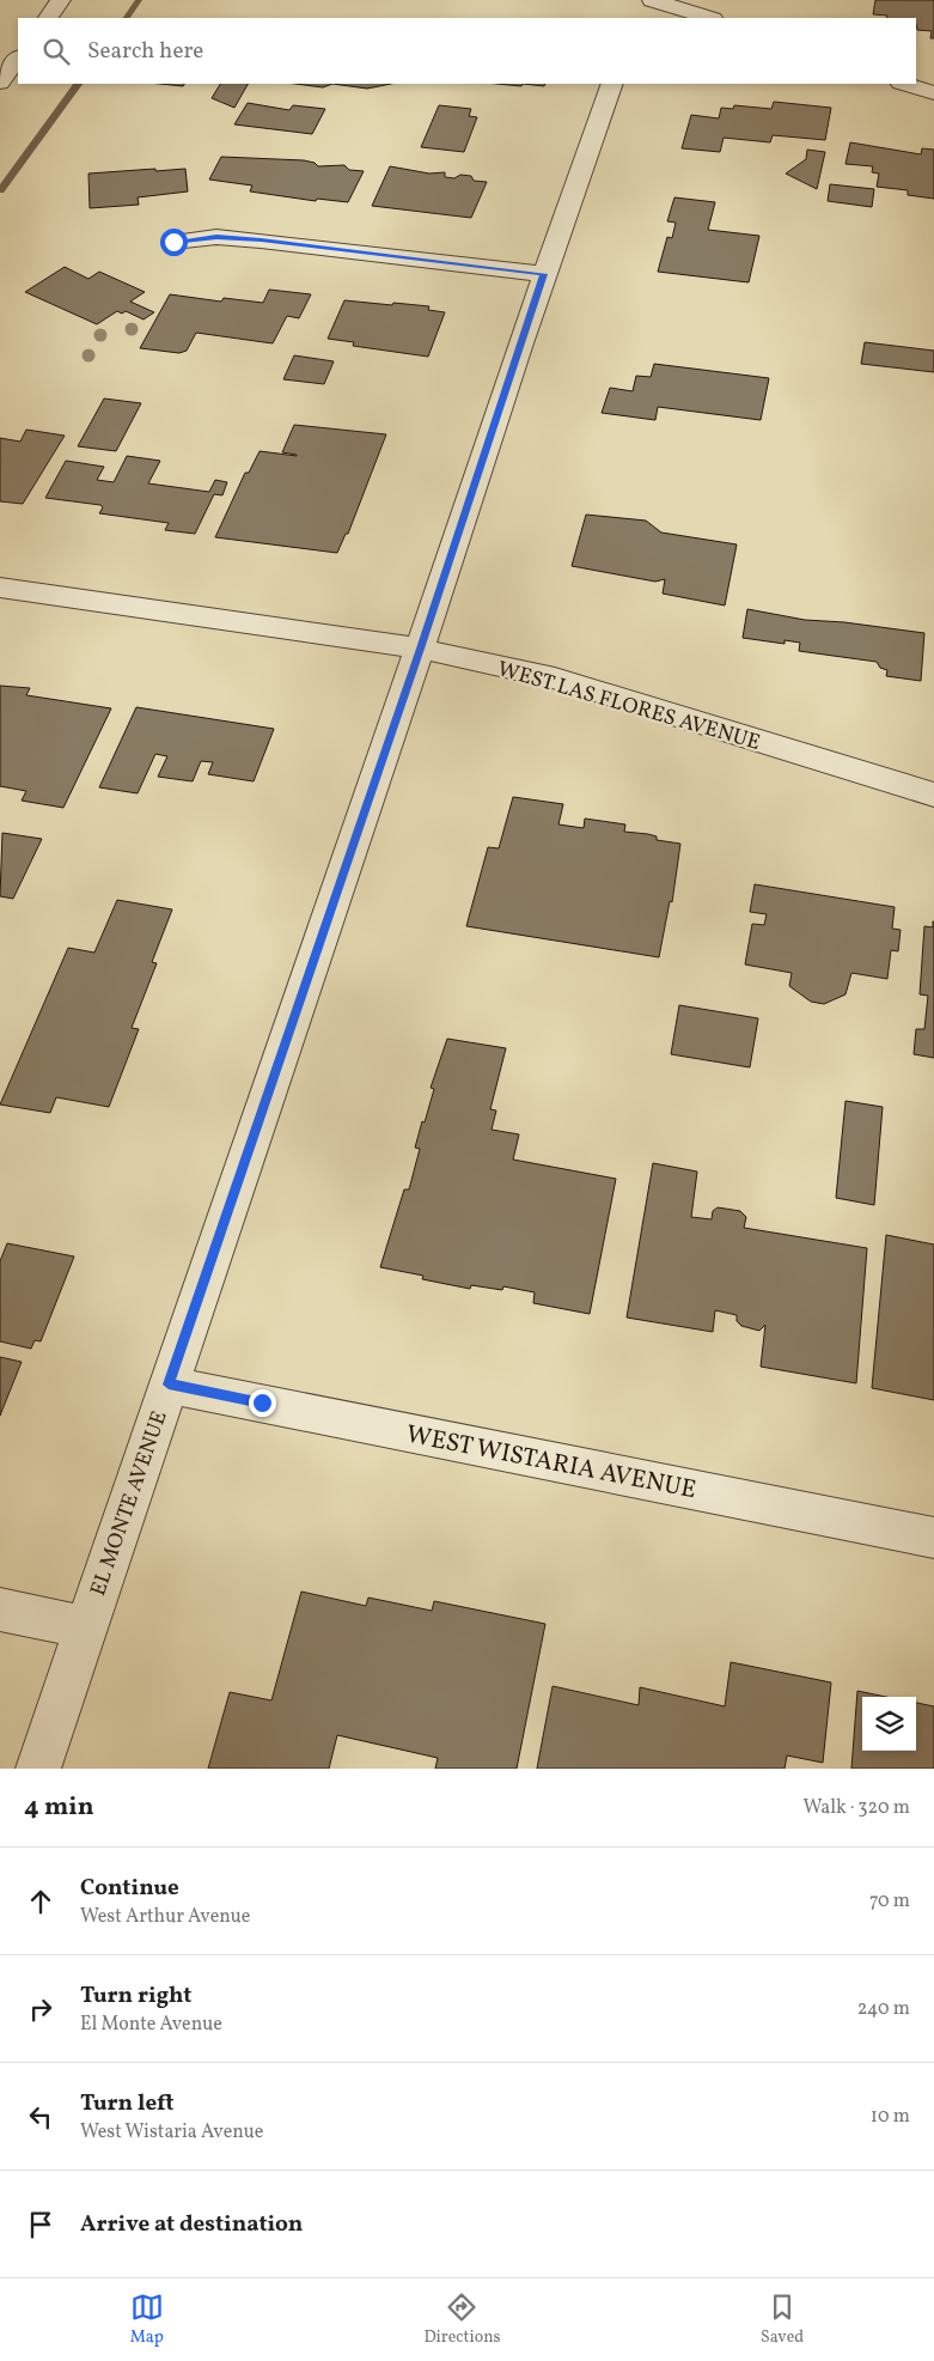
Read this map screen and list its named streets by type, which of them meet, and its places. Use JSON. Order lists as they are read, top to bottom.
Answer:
{
  "streets": {
    "street": ["WEST LAS FLORES AVENUE", "WEST WISTARIA AVENUE", "EL MONTE AVENUE"]
  },
  "crossings": [
    ["WEST LAS FLORES AVENUE", "EL MONTE AVENUE"],
    ["WEST WISTARIA AVENUE", "EL MONTE AVENUE"]
  ],
  "page": {
    "search": "Search here",
    "heading": ["4 min", "Walk · 320 m"],
    "list": [
      ["Continue", "West Arthur Avenue", "70 m"],
      ["Turn right", "El Monte Avenue", "240 m"],
      ["Turn left", "West Wistaria Avenue", "10 m"],
      "Arrive at destination"
    ],
    "nav": ["Map", "Directions", "Saved"]
  }
}
